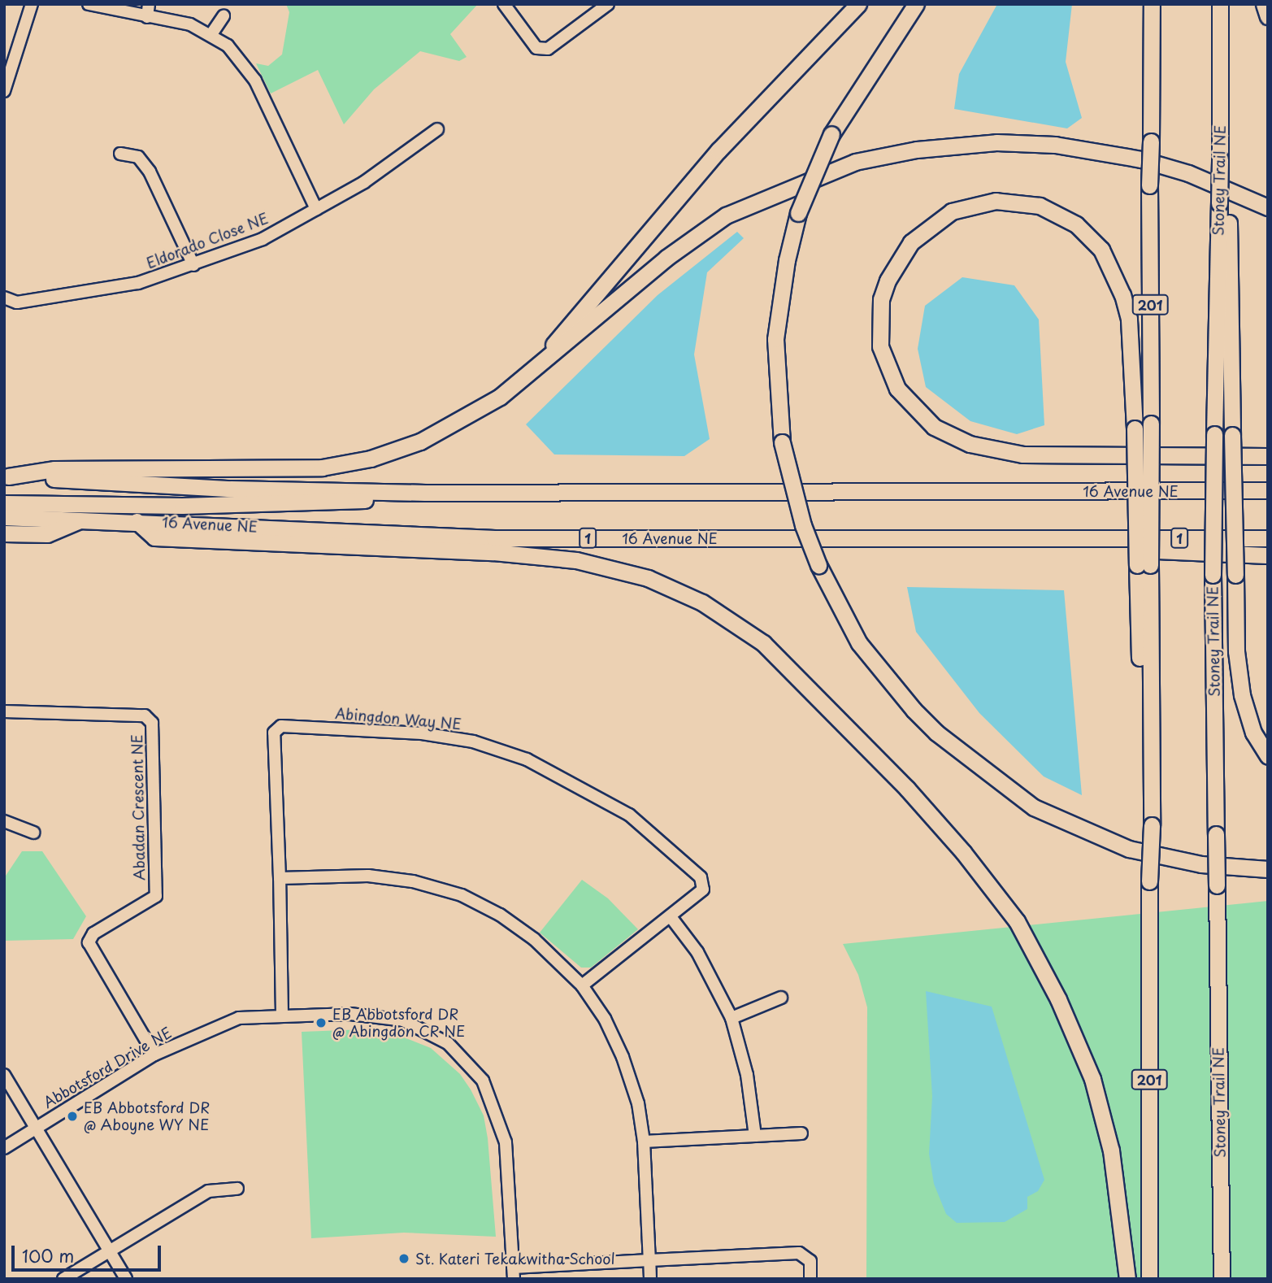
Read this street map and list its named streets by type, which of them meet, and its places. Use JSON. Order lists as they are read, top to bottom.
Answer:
{
  "streets": {
    "highway": [
      "Stoney Trail NE",
      "201",
      "16 Avenue NE",
      "1"
    ],
    "street": [
      "Eldorado Close NE",
      "Abingdon Way NE",
      "Abadan Crescent NE",
      "Abbotsford Drive NE"
    ]
  },
  "crossings": [
    ["Abadan Crescent NE", "Abbotsford Drive NE"]
  ],
  "places": ["EB Abbotsford DR @ Abingdon CR NE", "EB Abbotsford DR @ Aboyne WY NE", "St. Kateri Tekakwitha School"],
  "scale_bar": "100 m"
}
